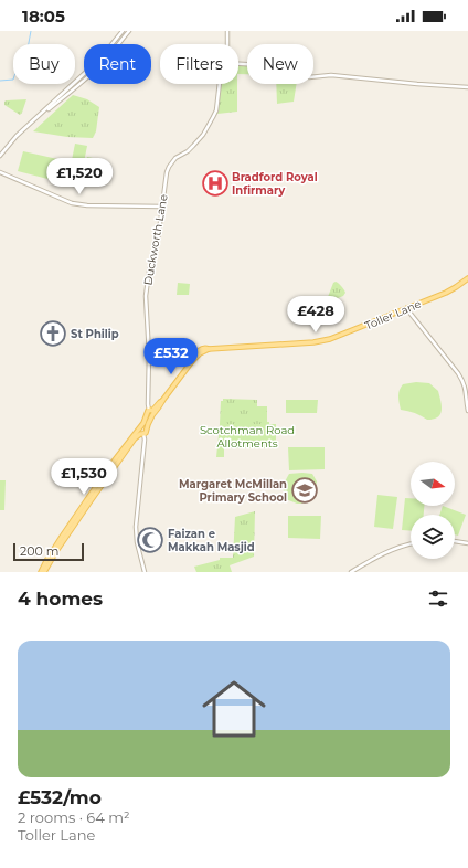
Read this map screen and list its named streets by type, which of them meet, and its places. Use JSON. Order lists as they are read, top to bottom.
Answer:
{
  "streets": {
    "main road": ["Toller Lane"],
    "street": ["Duckworth Lane"]
  },
  "crossings": [
    ["Duckworth Lane", "Toller Lane"]
  ],
  "parks": ["Scotchman Road Allotments"],
  "places": {
    "hospital": ["Bradford Royal Infirmary"],
    "church": ["St Philip"],
    "school or university": ["Margaret McMillan Primary School"],
    "mosque": ["Faizan e Makkah Masjid"]
  },
  "scale_bar": "200 m",
  "north": "right",
  "page": {
    "status": "18:05",
    "chip": [
      "Buy",
      "Rent",
      "Filters",
      "New"
    ],
    "price": [
      "£1,520",
      "£428",
      "£532",
      "£1,530"
    ],
    "scale": "200 m",
    "heading": "4 homes",
    "list": [
      {
        "name": "£532/mo",
        "note": "2 rooms · 64 m² · Toller Lane"
      }
    ]
  }
}
